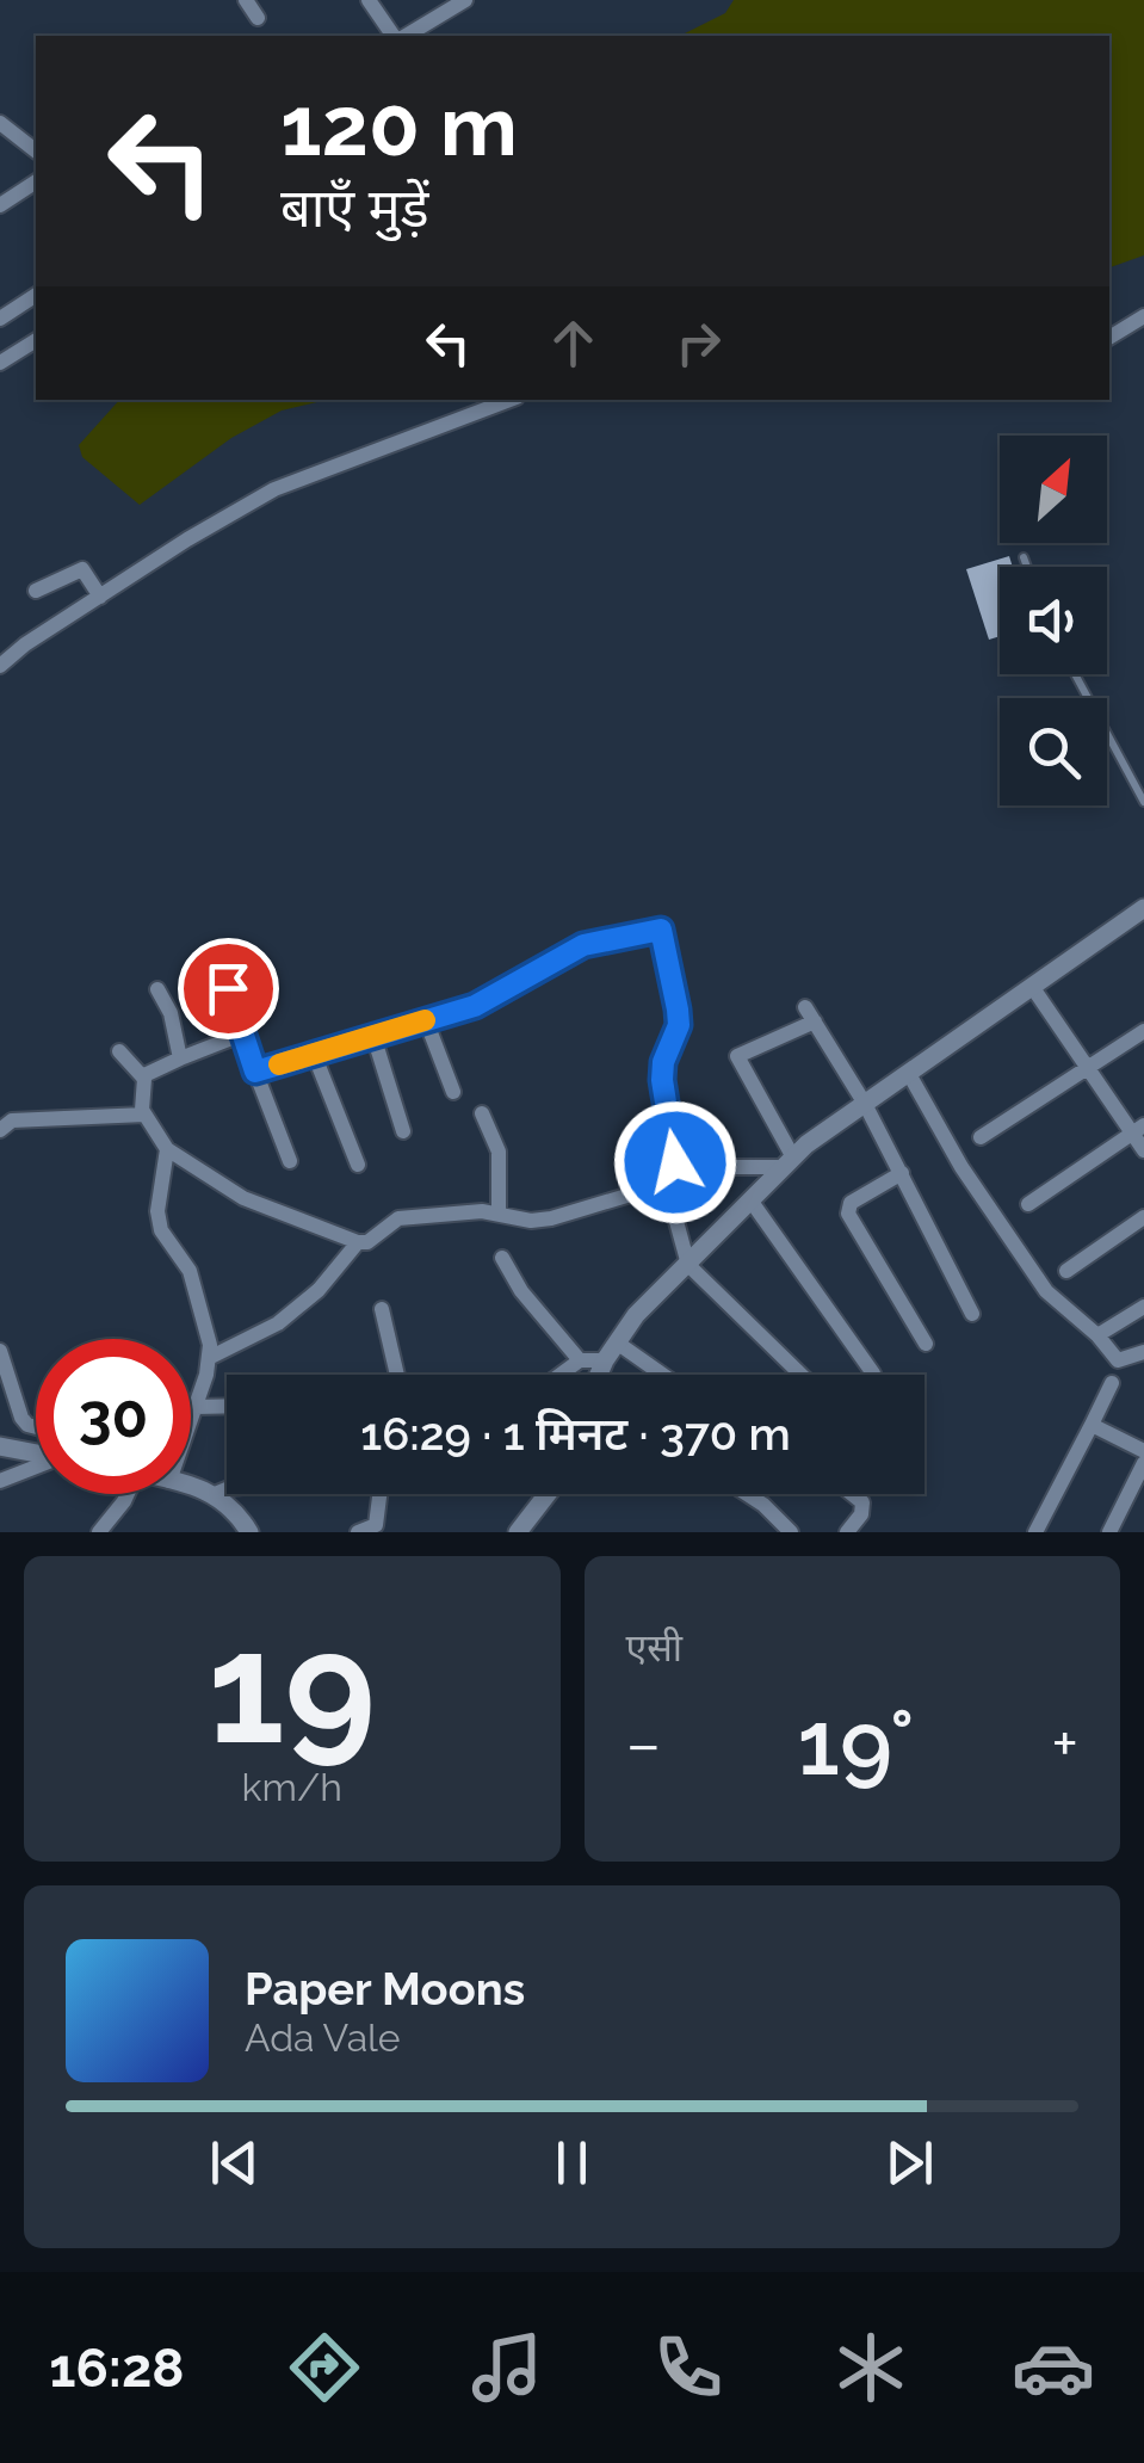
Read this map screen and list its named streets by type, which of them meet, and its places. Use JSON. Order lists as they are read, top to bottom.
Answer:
{
  "north": "top right",
  "page": {
    "turn": ["120 m", "बाएँ मुड़ें"],
    "limit": "30",
    "trip": "16:29 · 1 मिनट · 370 m",
    "tile": [
      ["19", "km/h"],
      "एसी"
    ],
    "heat": ["−", "19°", "+"],
    "song": ["Paper Moons", "Ada Vale"],
    "tabs": "16:28"
  }
}
